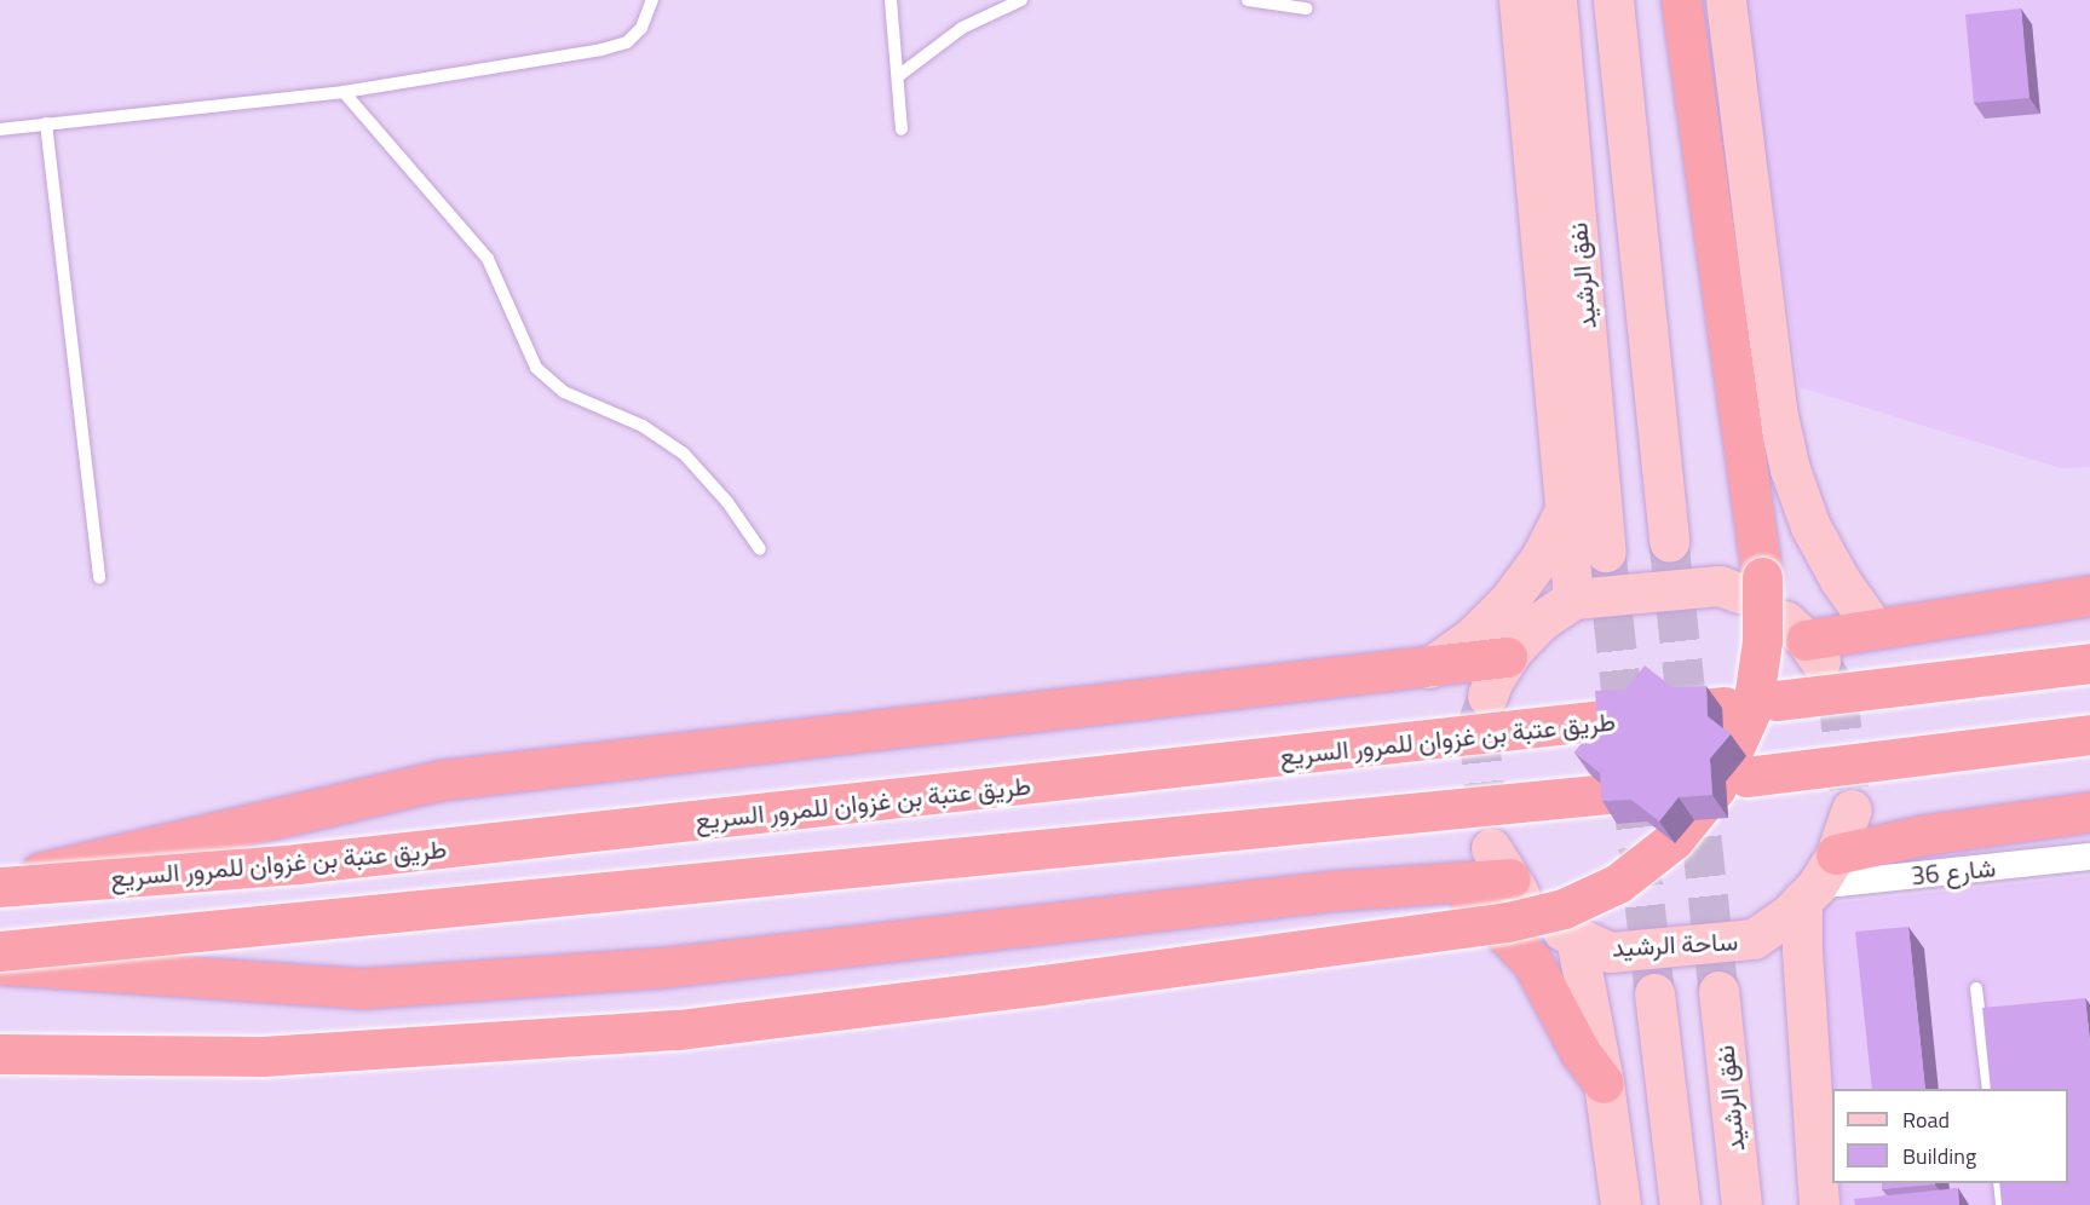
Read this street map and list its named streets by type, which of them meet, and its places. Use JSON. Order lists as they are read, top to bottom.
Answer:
{
  "streets": {
    "highway": ["طريق عتبة بن غزوان للمرور السريع"],
    "main road": ["نفق الرشيد", "ساحة الرشيد"],
    "street": ["شارع 36"]
  },
  "crossings": [
    ["شارع 36", "ساحة الرشيد"]
  ],
  "legend": ["Road", "Building"]
}
